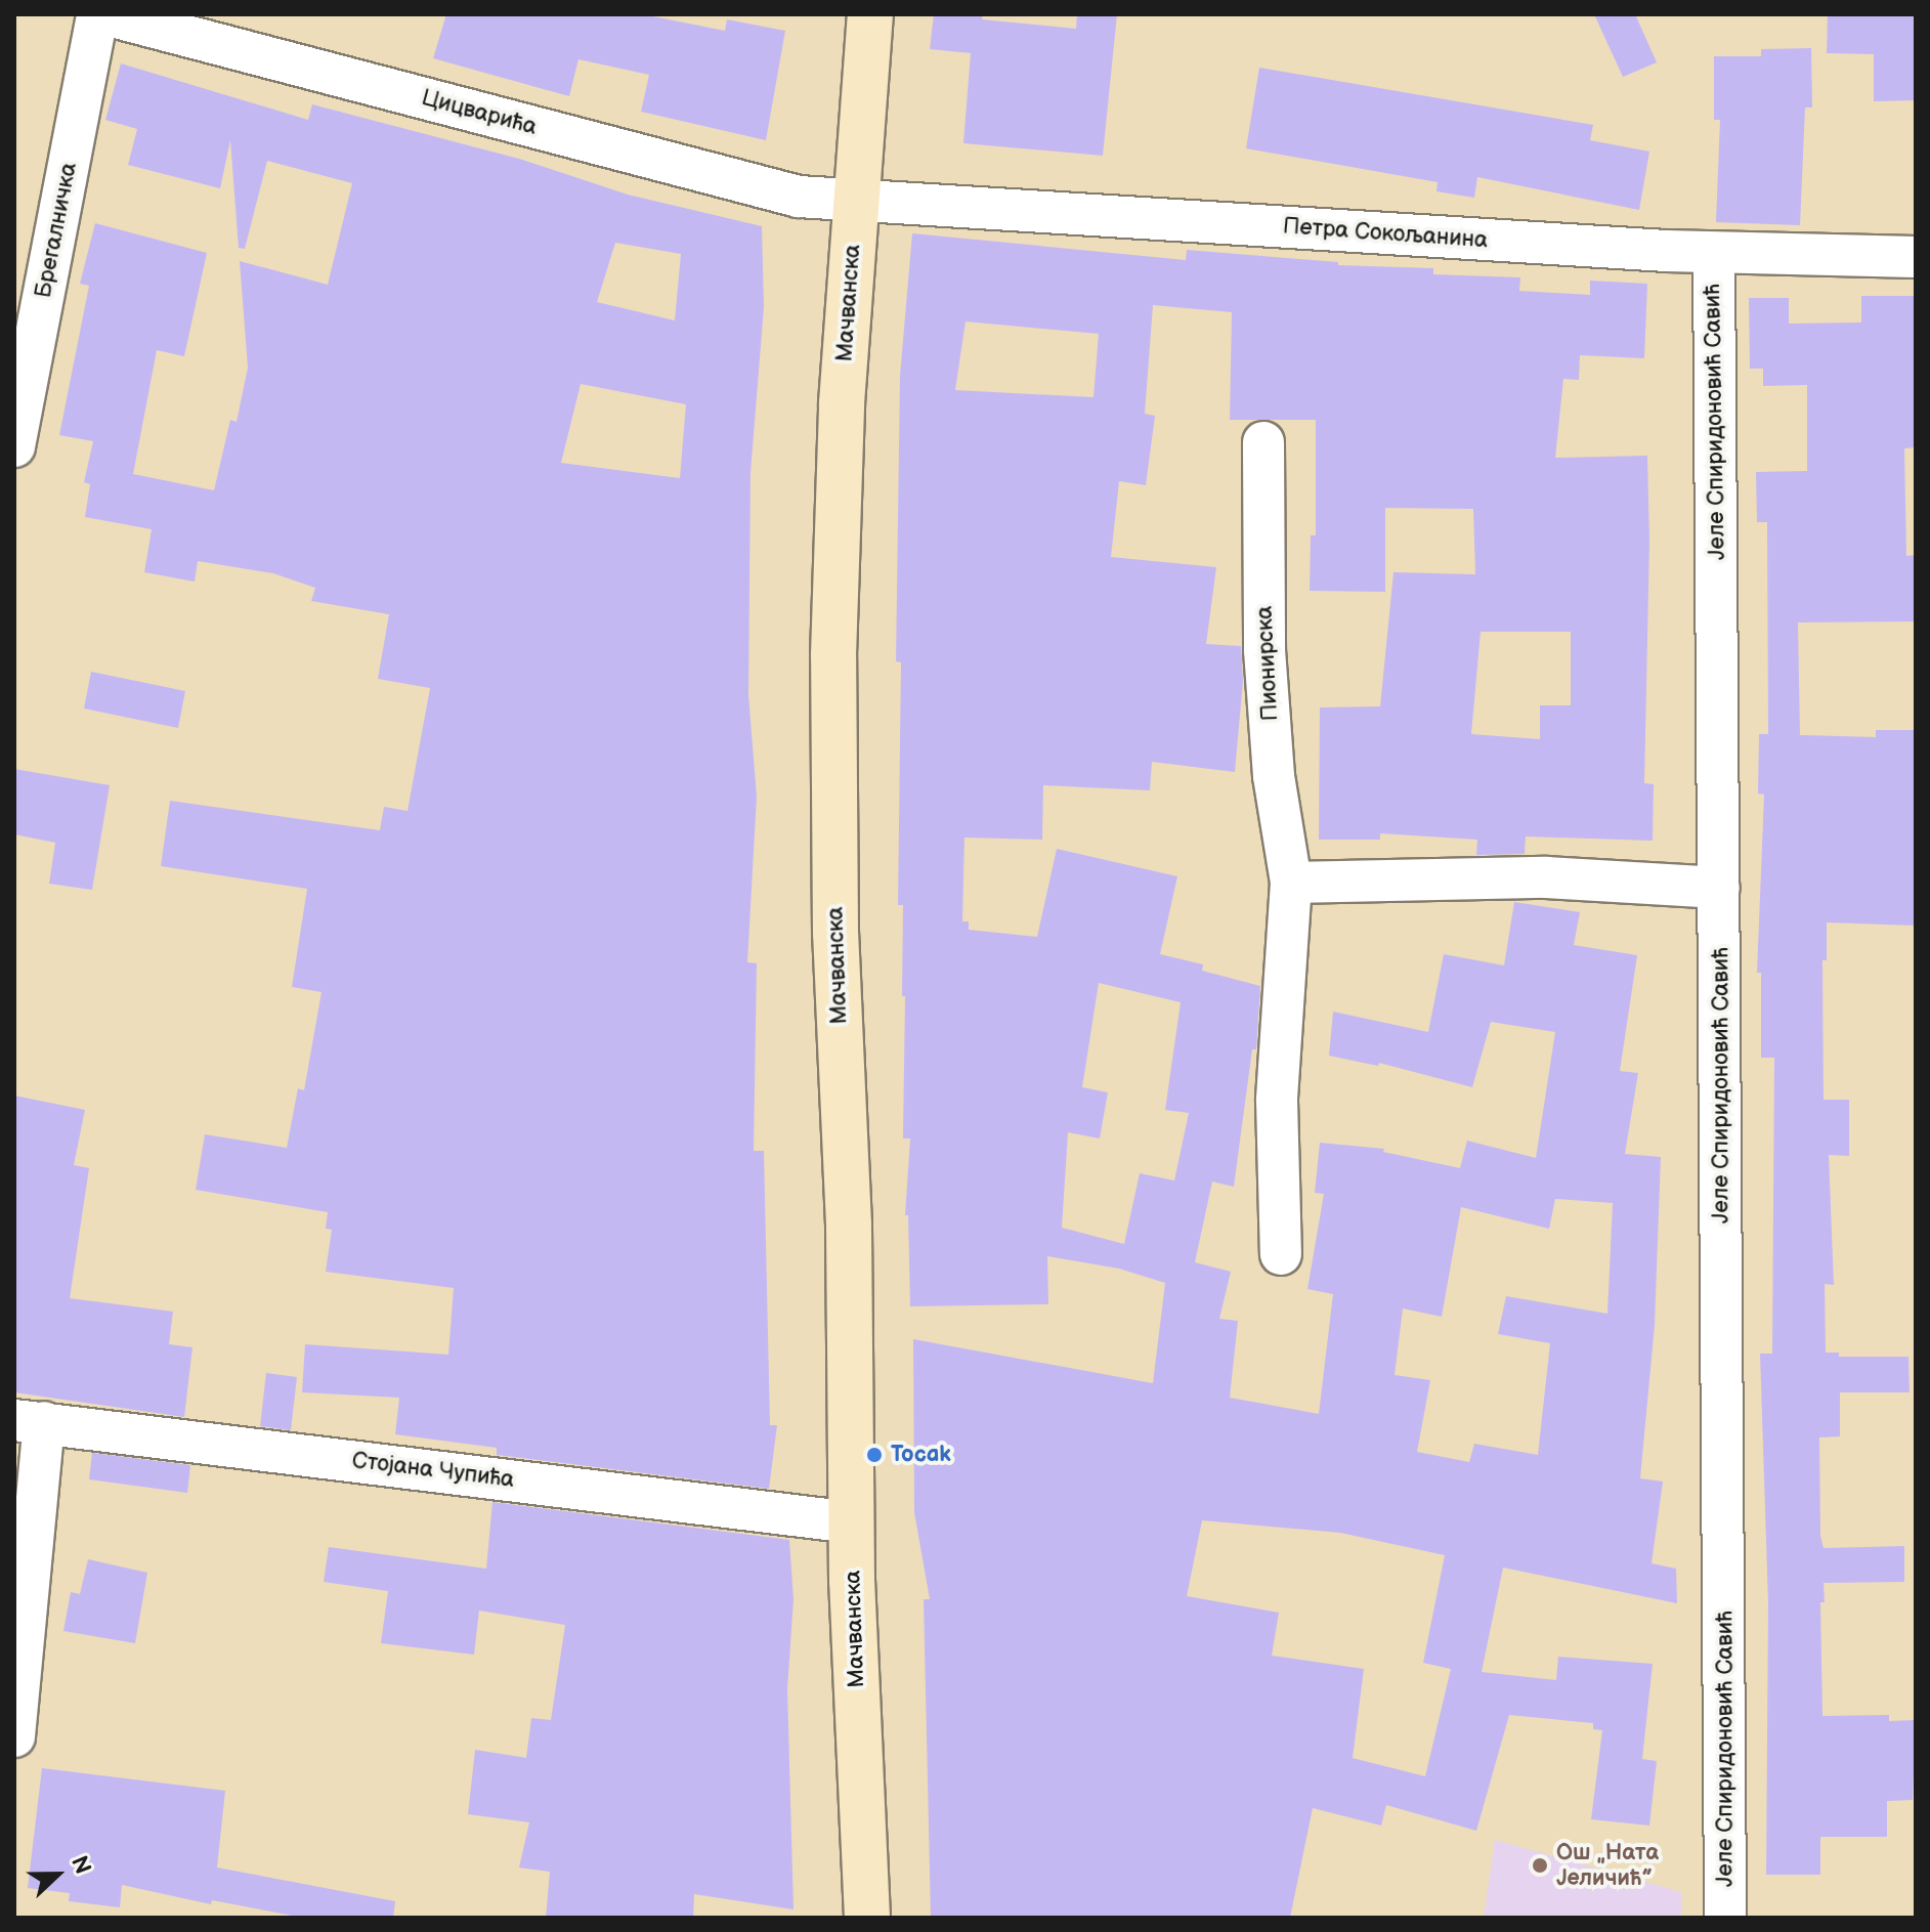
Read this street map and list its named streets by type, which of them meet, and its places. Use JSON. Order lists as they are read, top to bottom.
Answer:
{
  "streets": {
    "main road": ["Мачванска"],
    "street": [
      "Цицварића",
      "Брегалничка",
      "Петра Сокољанина",
      "Јеле Спиридоновић Савић",
      "Пионирска",
      "Стојана Чупића"
    ]
  },
  "crossings": [
    ["Цицварића", "Петра Сокољанина"],
    ["Цицварића", "Мачванска"],
    ["Петра Сокољанина", "Мачванска"],
    ["Петра Сокољанина", "Јеле Спиридоновић Савић"],
    ["Мачванска", "Стојана Чупића"]
  ],
  "places": ["Tocak", "Ош „Ната Јеличић”"],
  "north": "right"
}
